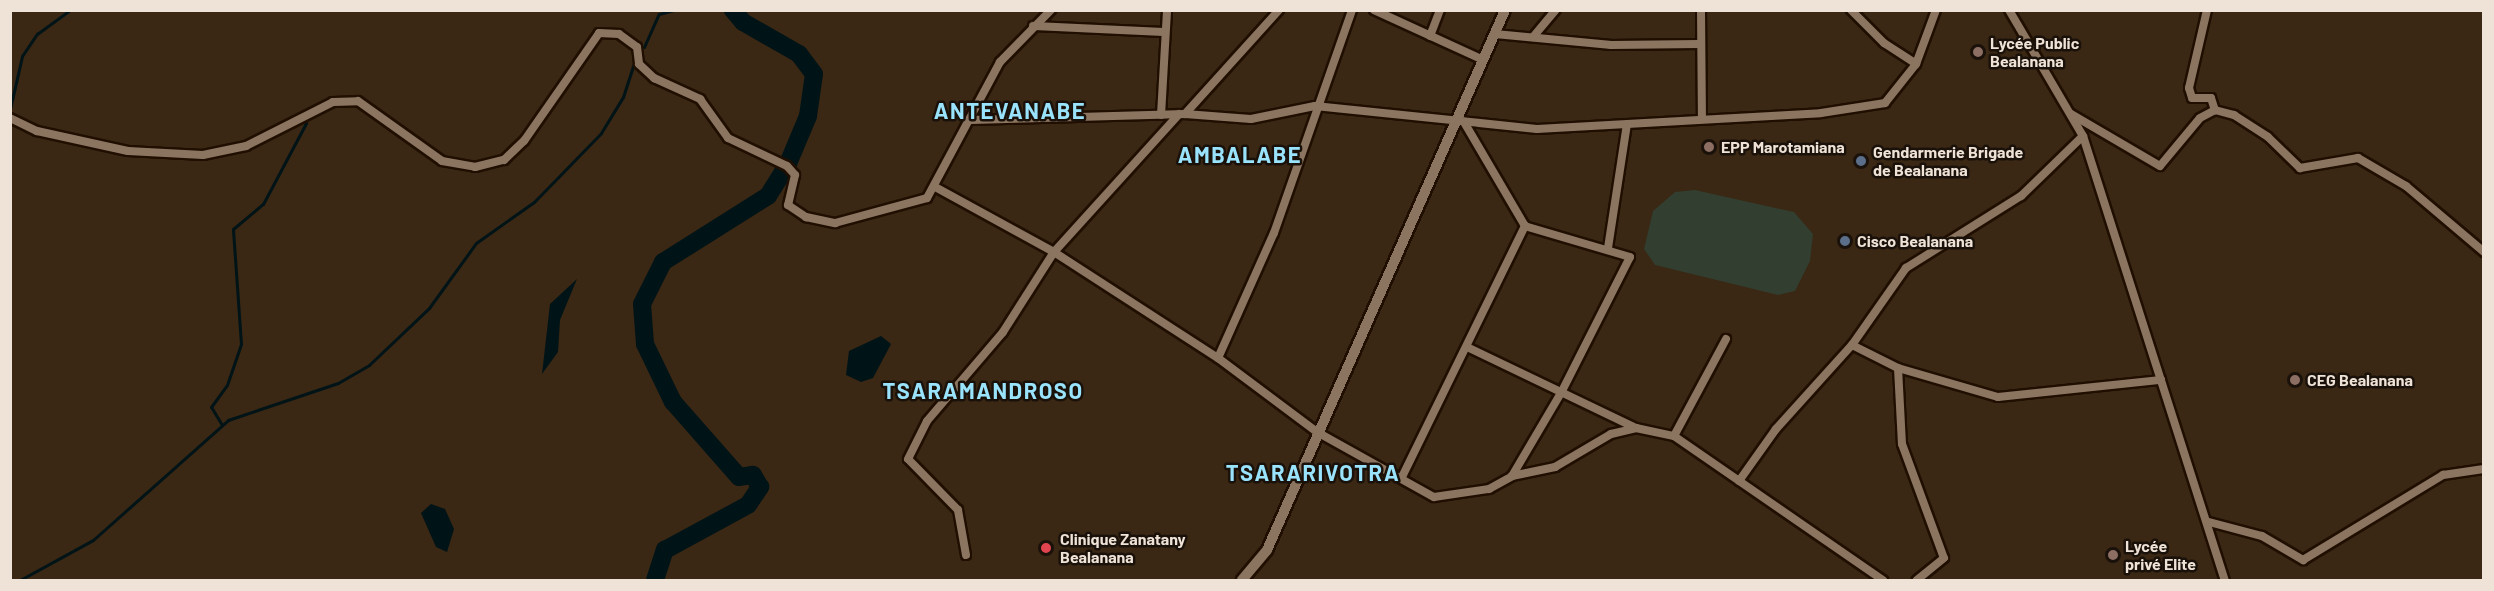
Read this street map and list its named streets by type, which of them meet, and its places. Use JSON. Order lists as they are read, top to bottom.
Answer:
{
  "districts": [
    "ANTEVANABE",
    "AMBALABE",
    "TSARAMANDROSO",
    "TSARARIVOTRA"
  ],
  "places": [
    "Lycée Public Bealanana",
    "EPP Marotamiana",
    "Gendarmerie Brigade de Bealanana",
    "Cisco Bealanana",
    "CEG Bealanana",
    "Clinique Zanatany Bealanana",
    "Lycée privé Elite"
  ]
}
